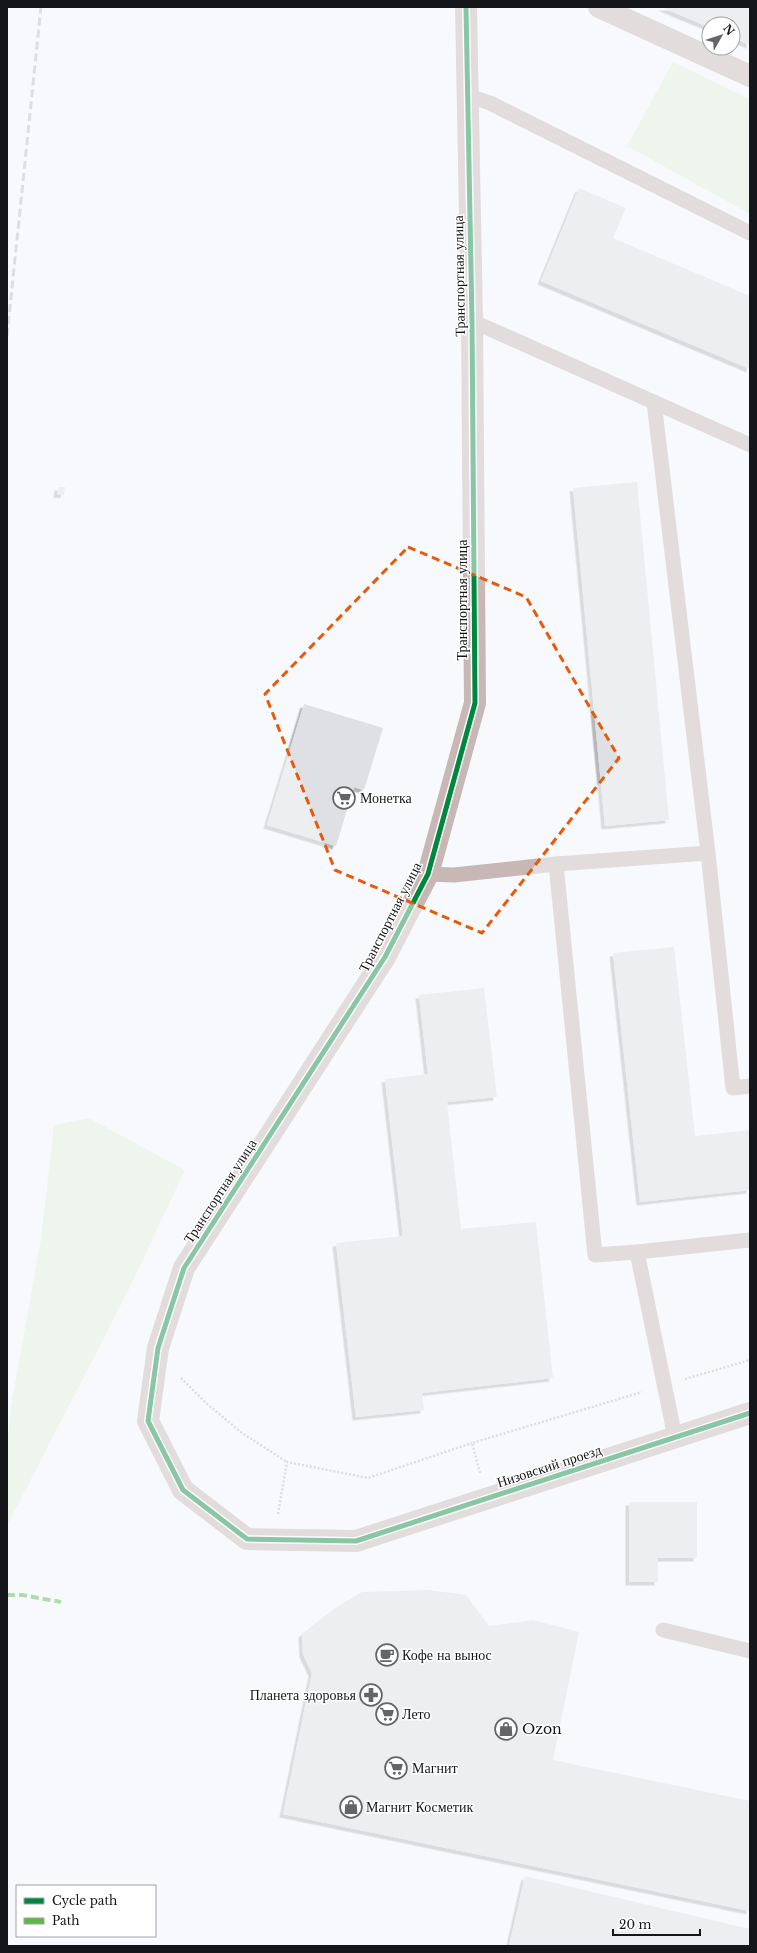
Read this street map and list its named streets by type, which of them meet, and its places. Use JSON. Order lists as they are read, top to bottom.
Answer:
{
  "streets": {
    "street": ["Транспортная улица", "Низовский проезд"]
  },
  "crossings": [
    ["Транспортная улица", "Низовский проезд"]
  ],
  "places": {
    "supermarket": ["Монетка", "Лето", "Магнит"],
    "cafe": ["Кофе на вынос"],
    "pharmacy": ["Планета здоровья"],
    "shop": ["Ozon", "Магнит Косметик"]
  },
  "legend": ["Cycle path", "Path"],
  "scale_bar": "20 m",
  "north": "top right"
}
